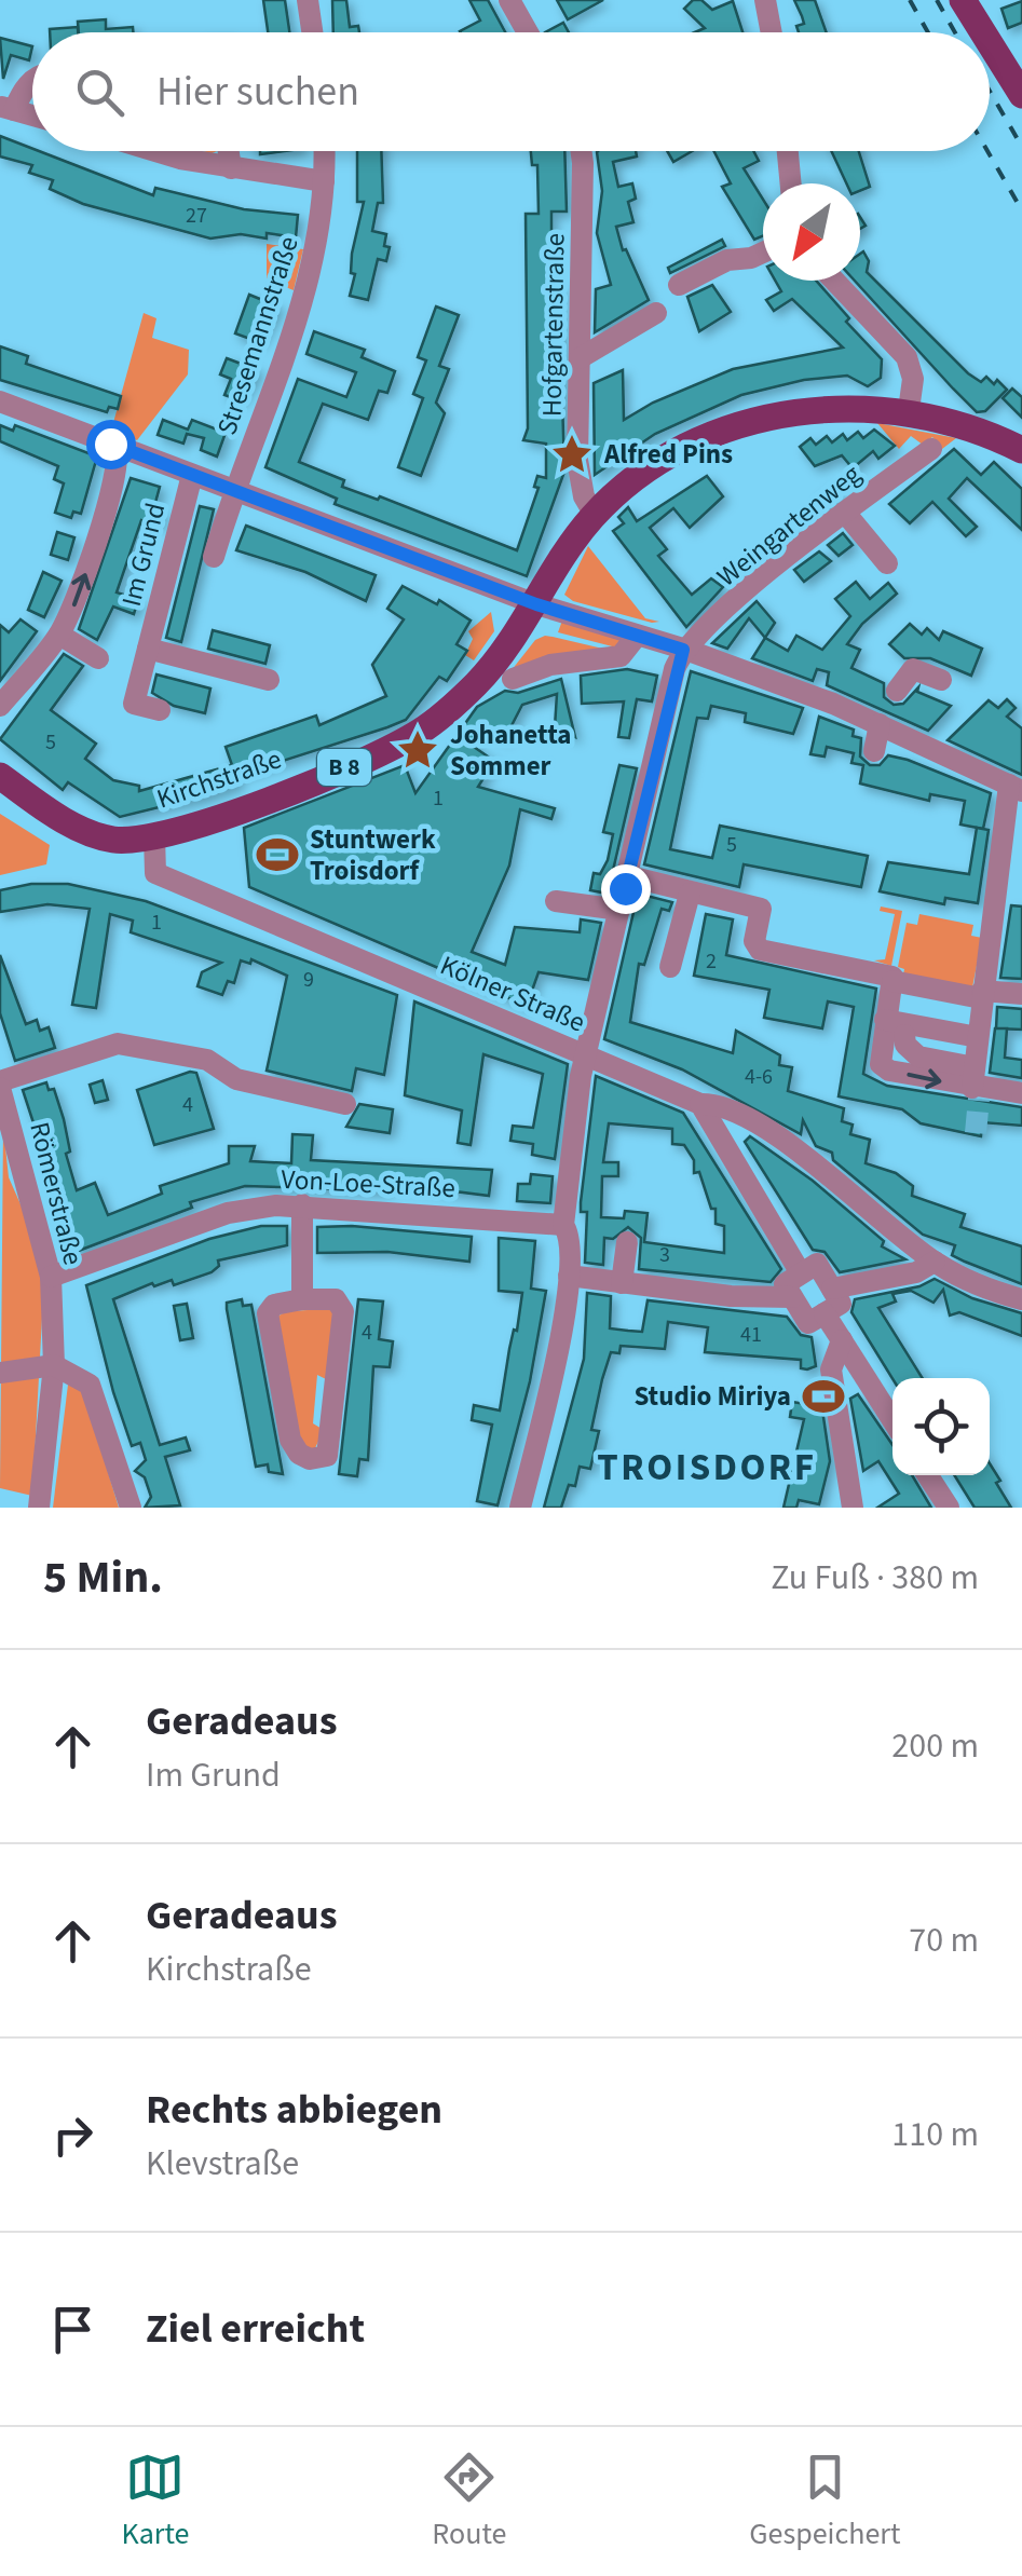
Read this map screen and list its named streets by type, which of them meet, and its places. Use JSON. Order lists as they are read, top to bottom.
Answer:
{
  "streets": {
    "main road": ["B 8", "Kirchstraße"],
    "street": [
      "Hofgartenstraße",
      "Stresemannstraße",
      "Weingartenweg",
      "Im Grund",
      "Kölner Straße",
      "Von-Loe-Straße",
      "Römerstraße"
    ]
  },
  "crossings": [
    ["Hofgartenstraße", "B 8"],
    ["Stresemannstraße", "Im Grund"],
    ["Im Grund", "B 8"],
    ["Im Grund", "Kirchstraße"],
    ["B 8", "Kirchstraße"],
    ["Kirchstraße", "Kölner Straße"],
    ["Von-Loe-Straße", "Römerstraße"]
  ],
  "districts": ["TROISDORF"],
  "places": {
    "place": ["Alfred Pins", "Johanetta Sommer"],
    "sports": ["Stuntwerk Troisdorf", "Studio Miriya"]
  },
  "house_numbers": [
    "27",
    "5",
    "1",
    "5",
    "1",
    "2",
    "9",
    "4-6",
    "4",
    "3",
    "4",
    "41"
  ],
  "north": "bottom left",
  "page": {
    "search": "Hier suchen",
    "heading": ["5 Min.", "Zu Fuß · 380 m"],
    "list": [
      ["Geradeaus", "Im Grund", "200 m"],
      ["Geradeaus", "Kirchstraße", "70 m"],
      ["Rechts abbiegen", "Klevstraße", "110 m"],
      "Ziel erreicht"
    ],
    "nav": ["Karte", "Route", "Gespeichert"]
  }
}
